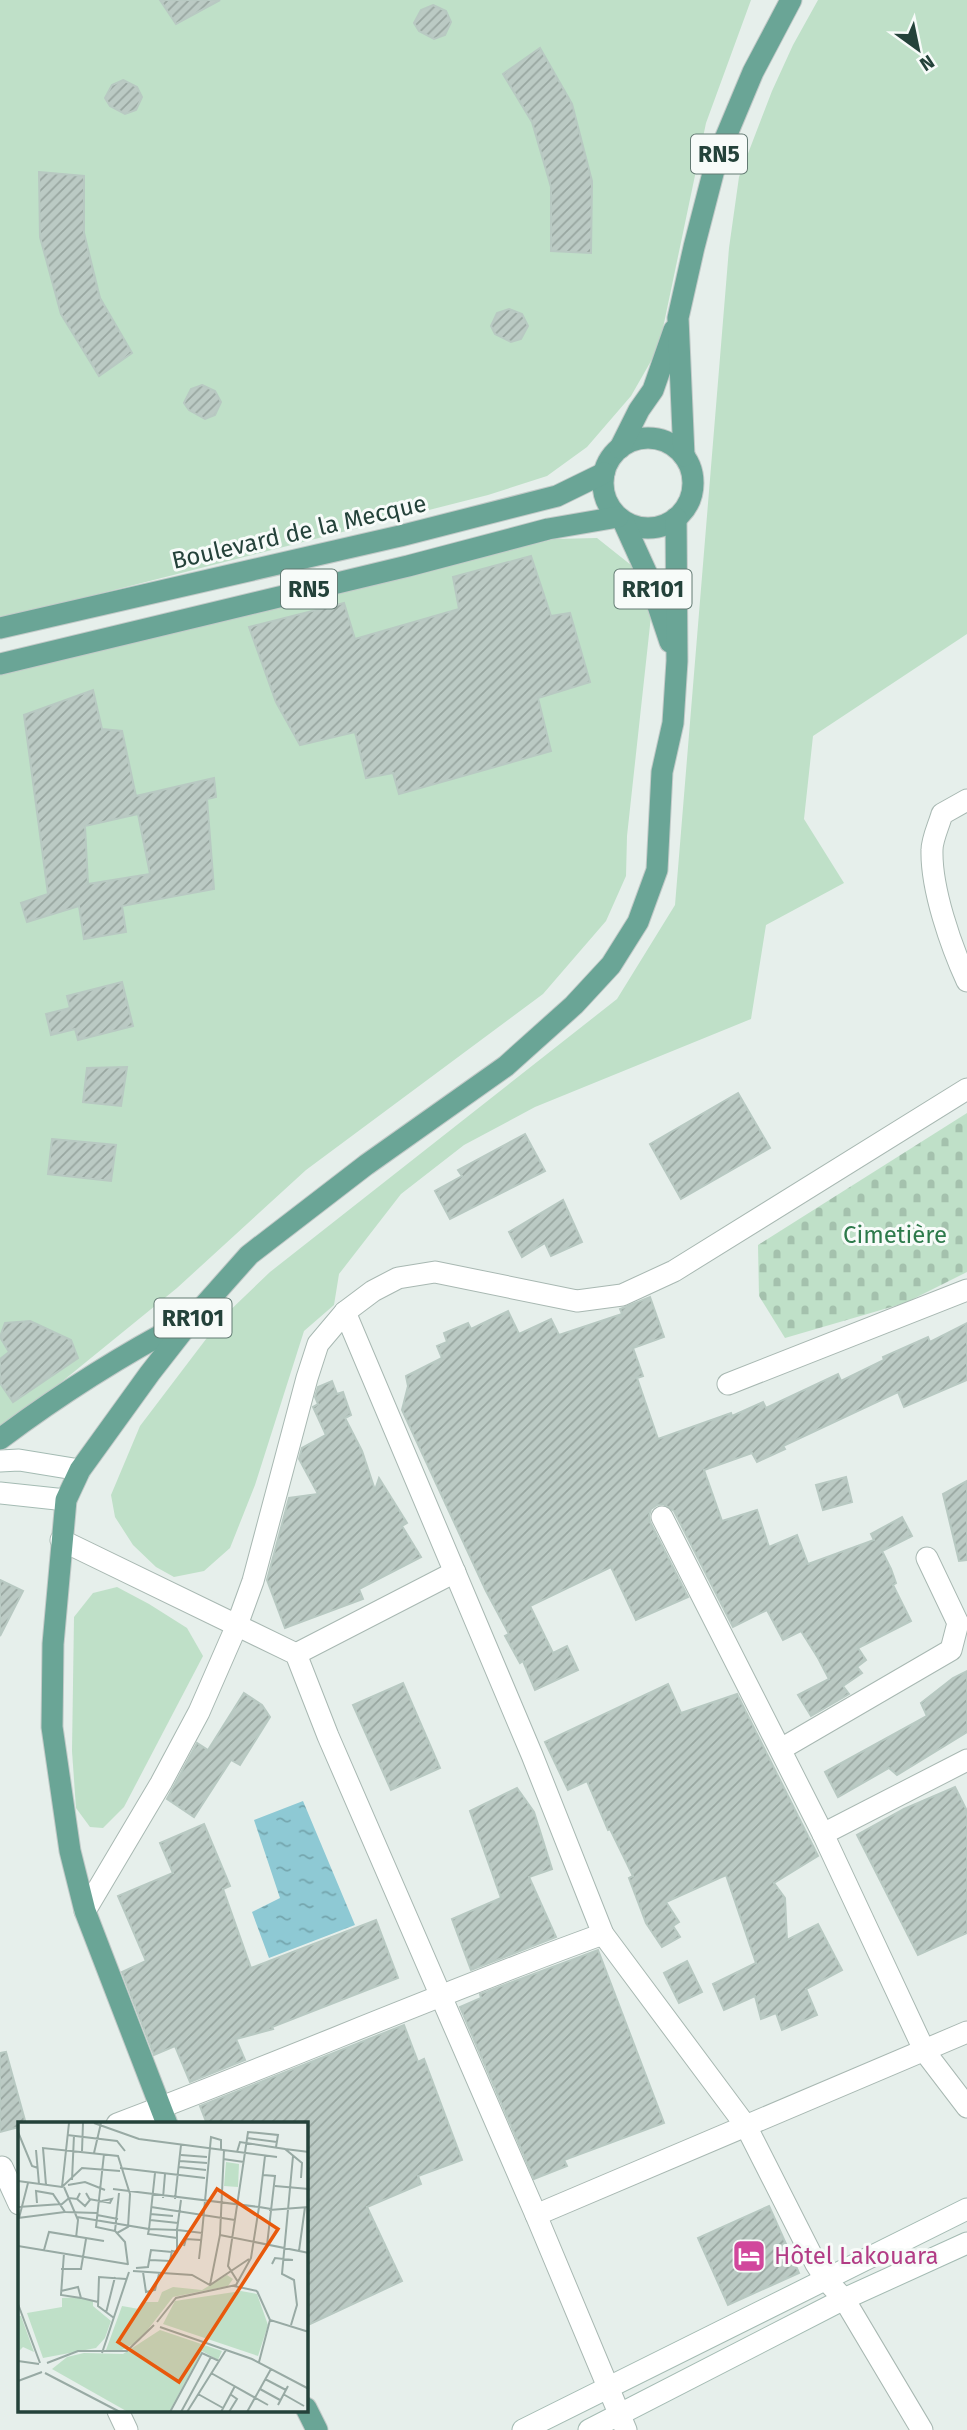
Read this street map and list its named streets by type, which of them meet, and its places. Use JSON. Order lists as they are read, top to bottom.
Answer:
{
  "streets": {
    "main road": ["RN5", "Boulevard de la Mecque", "RR101"]
  },
  "crossings": [
    ["RN5", "Boulevard de la Mecque"],
    ["RN5", "RR101"],
    ["Boulevard de la Mecque", "RR101"]
  ],
  "parks": ["Cimetière"],
  "places": {
    "hotel": ["Hôtel Lakouara"]
  },
  "north": "bottom right"
}
